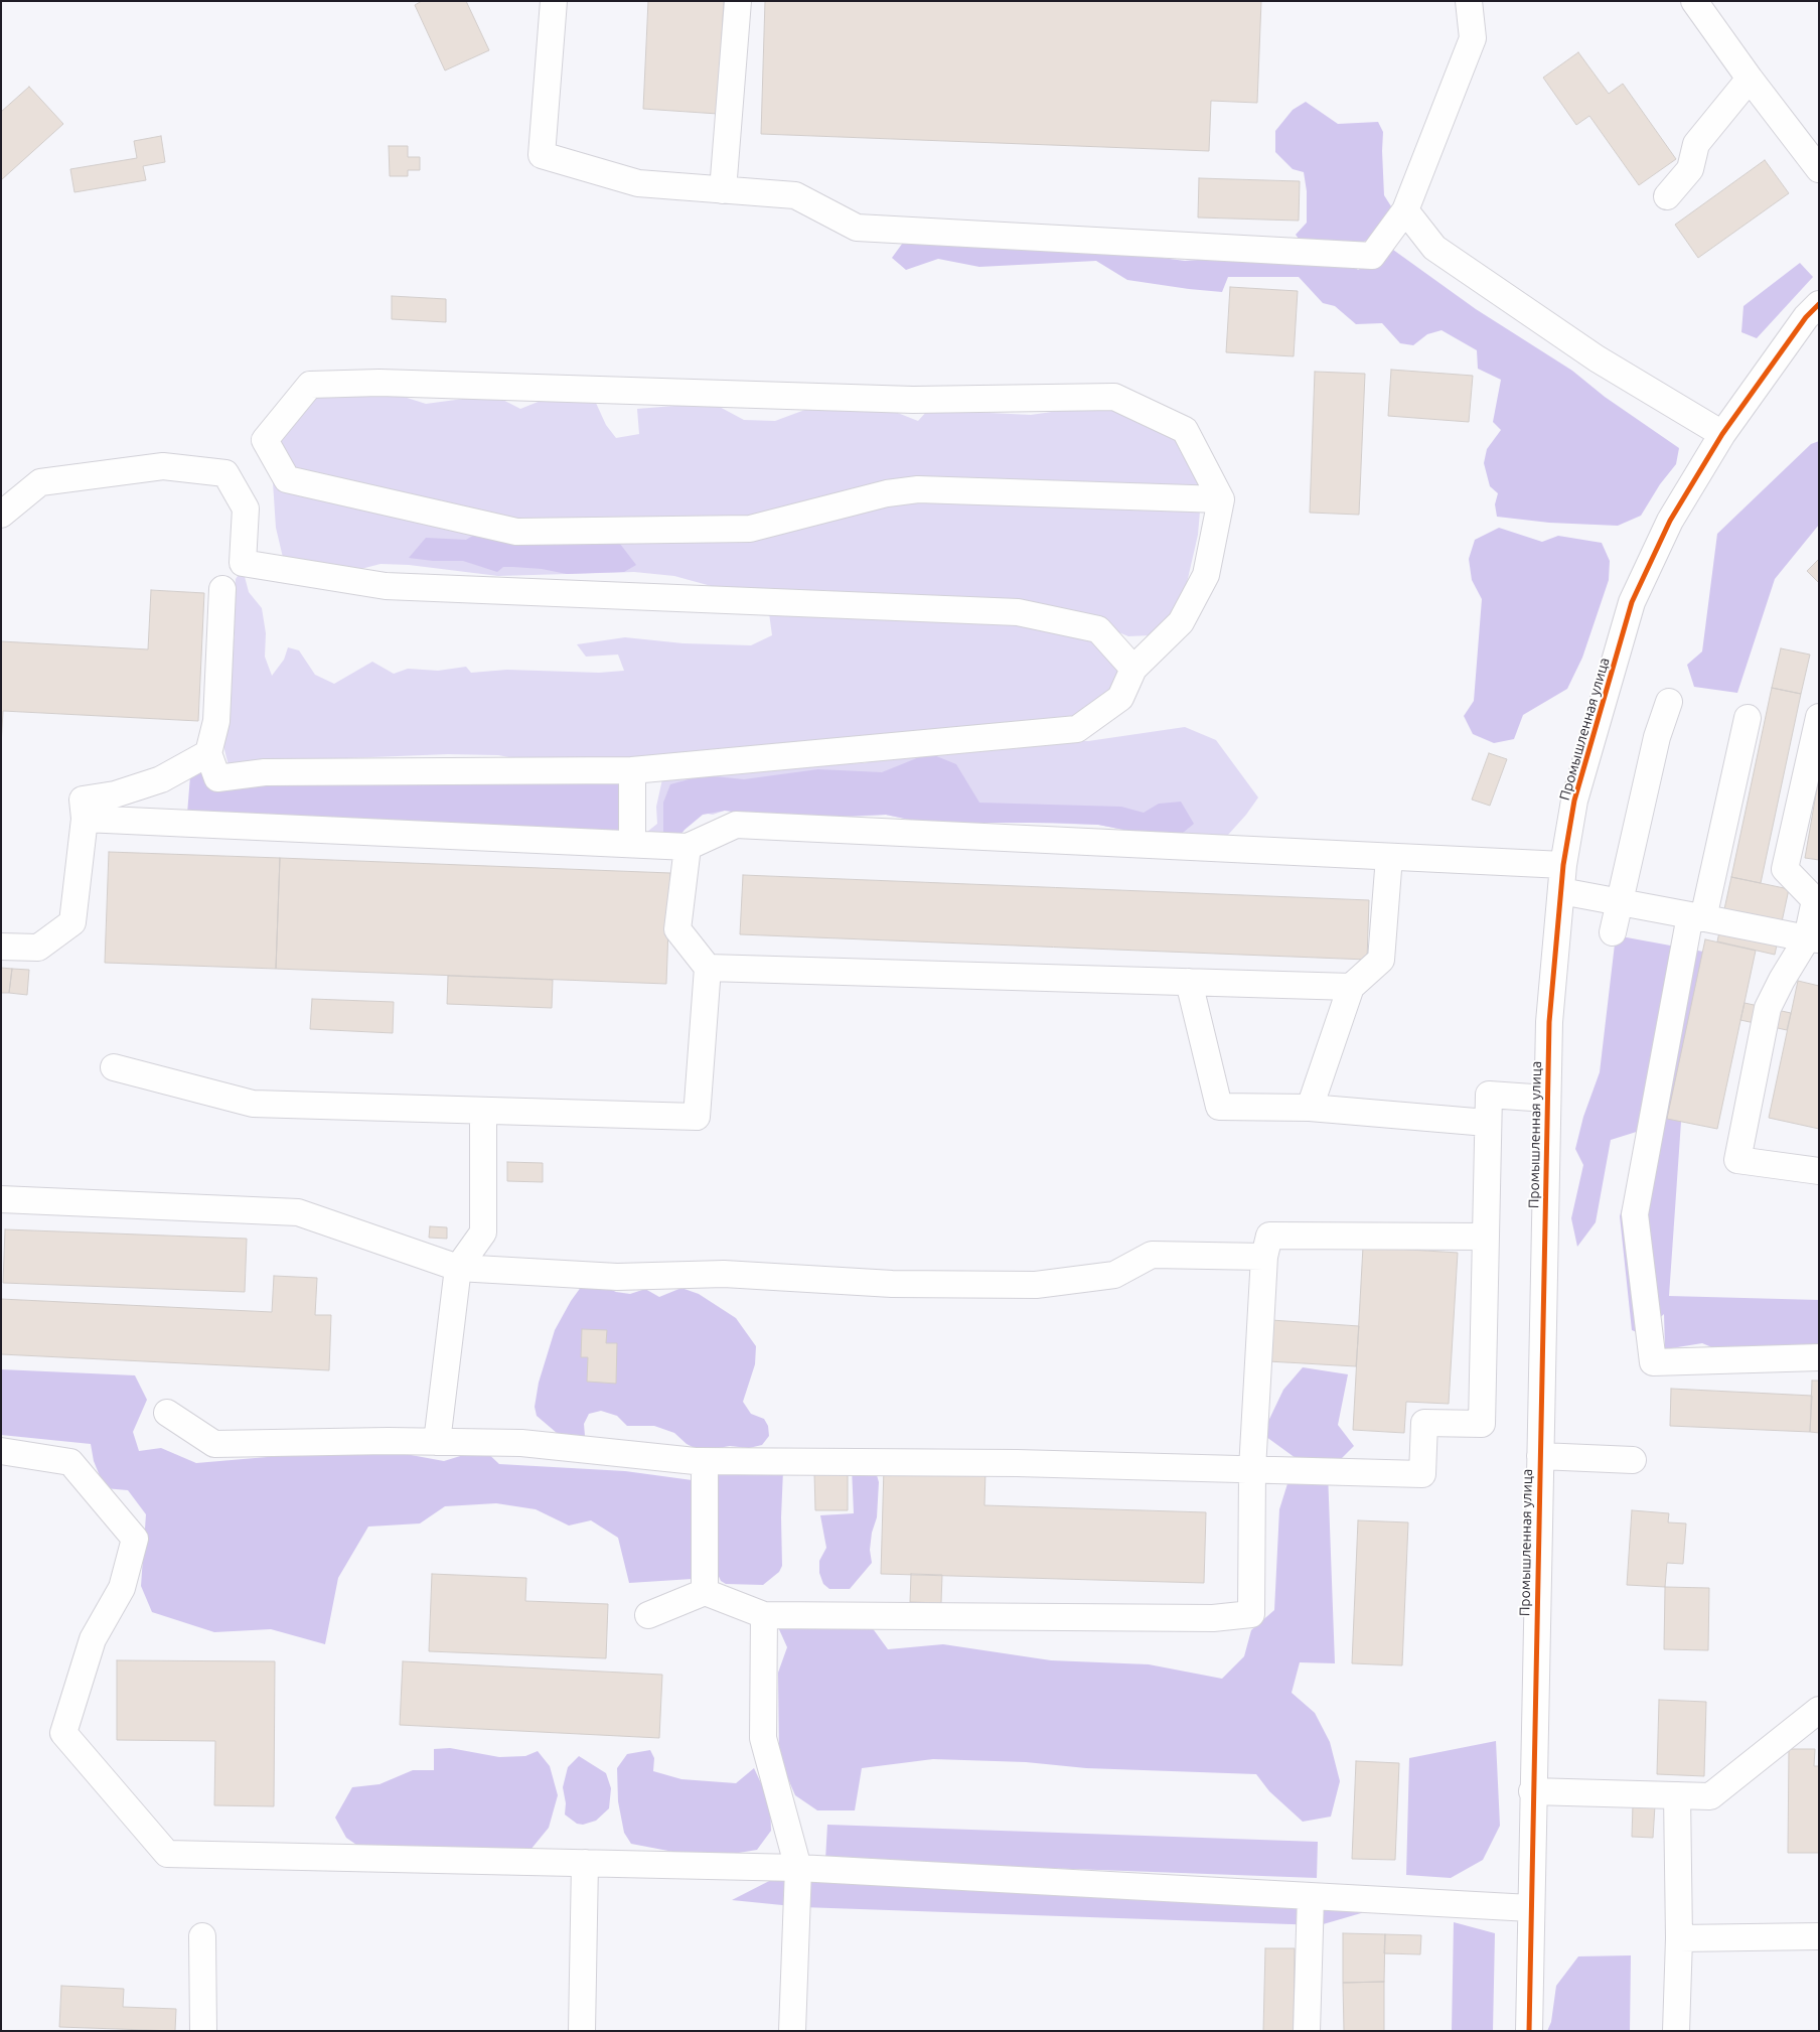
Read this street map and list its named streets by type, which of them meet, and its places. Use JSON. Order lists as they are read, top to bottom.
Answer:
{
  "streets": {
    "street": ["Промышленная улица"]
  }
}
